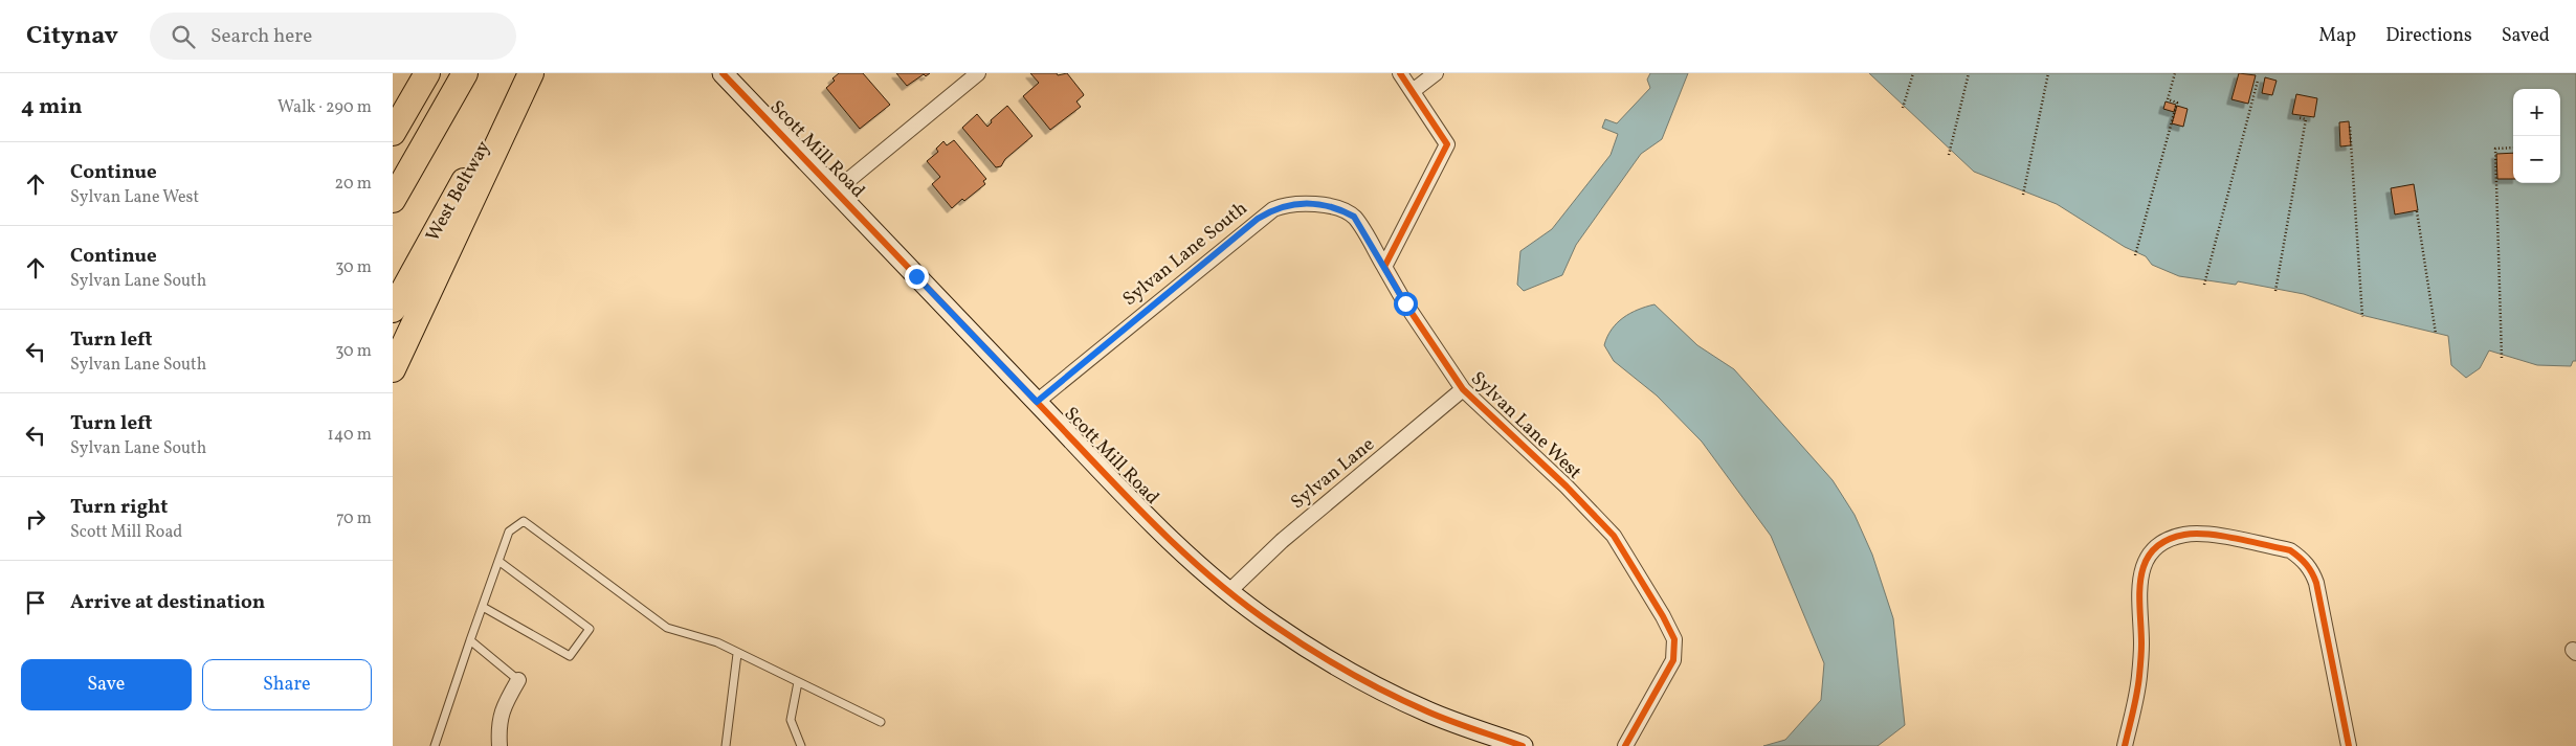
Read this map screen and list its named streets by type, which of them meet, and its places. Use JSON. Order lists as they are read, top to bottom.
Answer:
{
  "streets": {
    "highway": ["West Beltway"],
    "street": [
      "Scott Mill Road",
      "Sylvan Lane South",
      "Sylvan Lane West",
      "Sylvan Lane"
    ]
  },
  "crossings": [
    ["Scott Mill Road", "Sylvan Lane South"],
    ["Scott Mill Road", "Sylvan Lane"],
    ["Sylvan Lane South", "Sylvan Lane West"],
    ["Sylvan Lane West", "Sylvan Lane"]
  ],
  "page": {
    "header": "Citynav",
    "search": "Search here",
    "nav": ["Map", "Directions", "Saved"],
    "heading": ["4 min", "Walk · 290 m"],
    "map_buttons": ["+", "−"],
    "list": [
      ["Continue", "Sylvan Lane West", "20 m"],
      ["Continue", "Sylvan Lane South", "30 m"],
      ["Turn left", "Sylvan Lane South", "30 m"],
      ["Turn left", "Sylvan Lane South", "140 m"],
      ["Turn right", "Scott Mill Road", "70 m"],
      "Arrive at destination"
    ],
    "buttons": ["Save", "Share"]
  }
}
